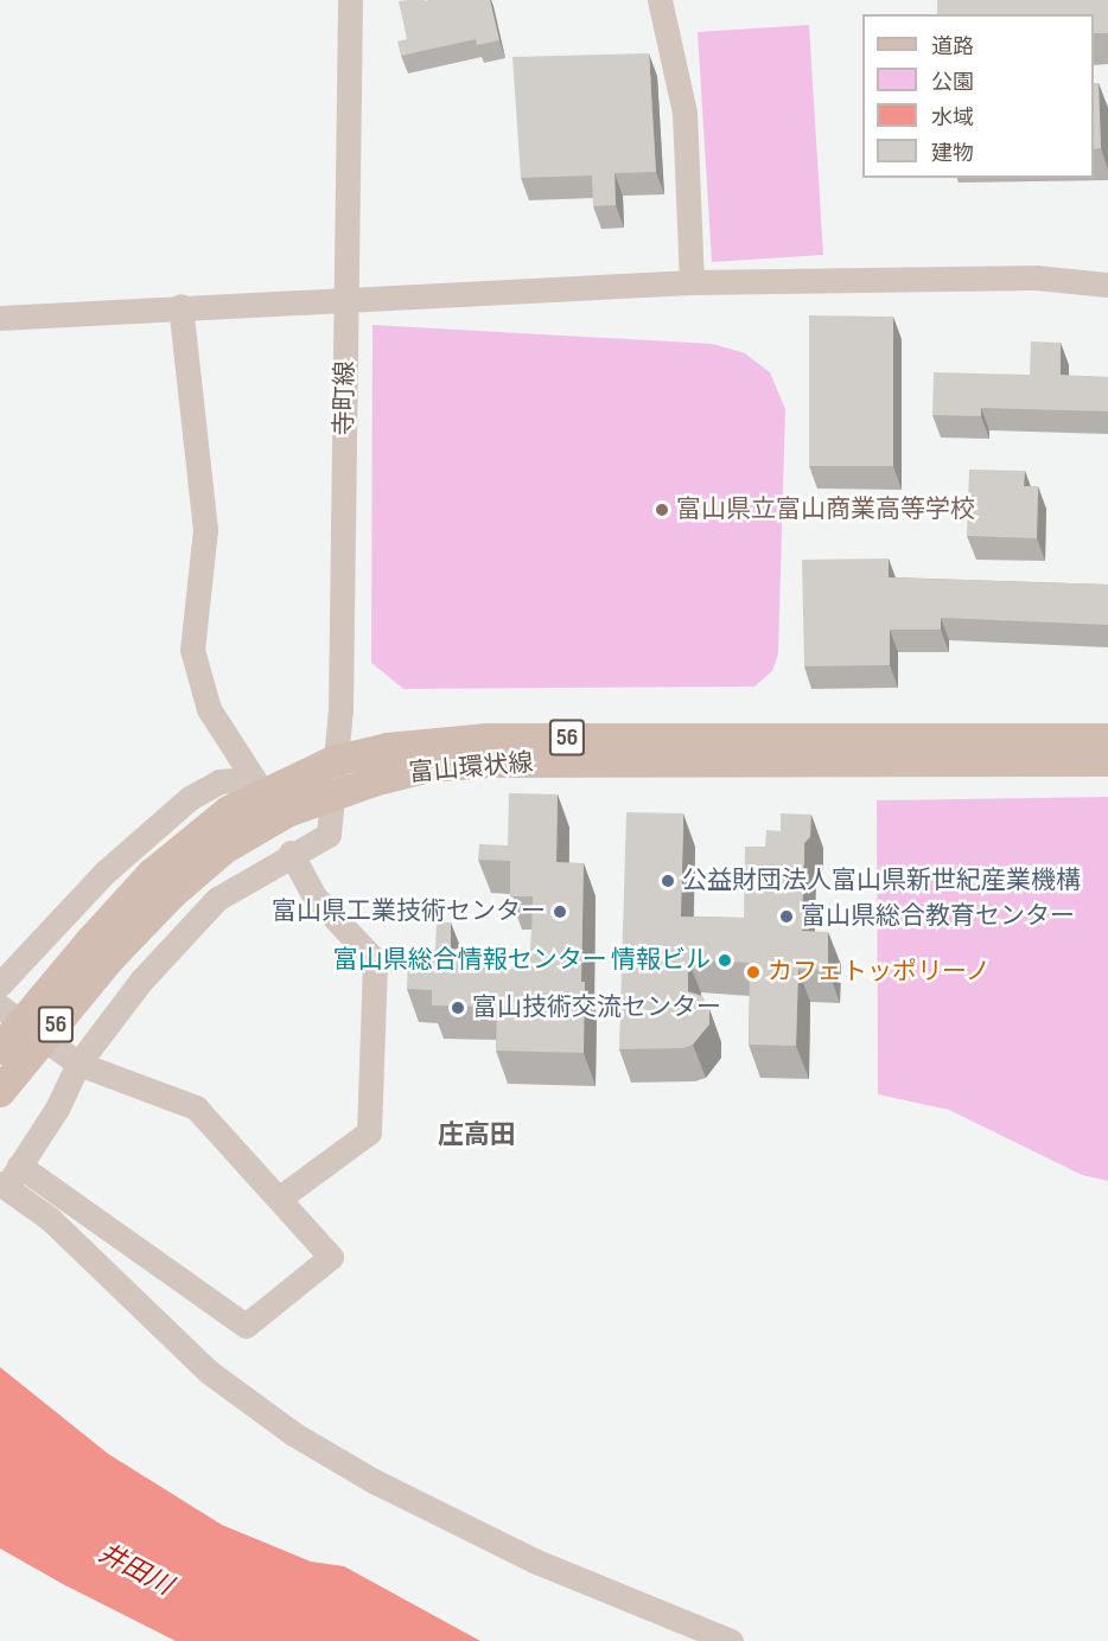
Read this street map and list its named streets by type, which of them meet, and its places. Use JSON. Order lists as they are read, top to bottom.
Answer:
{
  "streets": {
    "main road": ["56", "富山環状線"],
    "street": ["寺町線"]
  },
  "crossings": [
    ["寺町線", "富山環状線"]
  ],
  "districts": ["庄高田"],
  "water": ["井田川"],
  "places": [
    "富山県立富山商業高等学校",
    "公益財団法人富山県新世紀産業機構",
    "富山県工業技術センター",
    "富山県総合教育センター",
    "富山県総合情報センター 情報ビル",
    "カフェトッポリーノ",
    "富山技術交流センター"
  ],
  "legend": [
    "道路",
    "公園",
    "水域",
    "建物"
  ]
}
